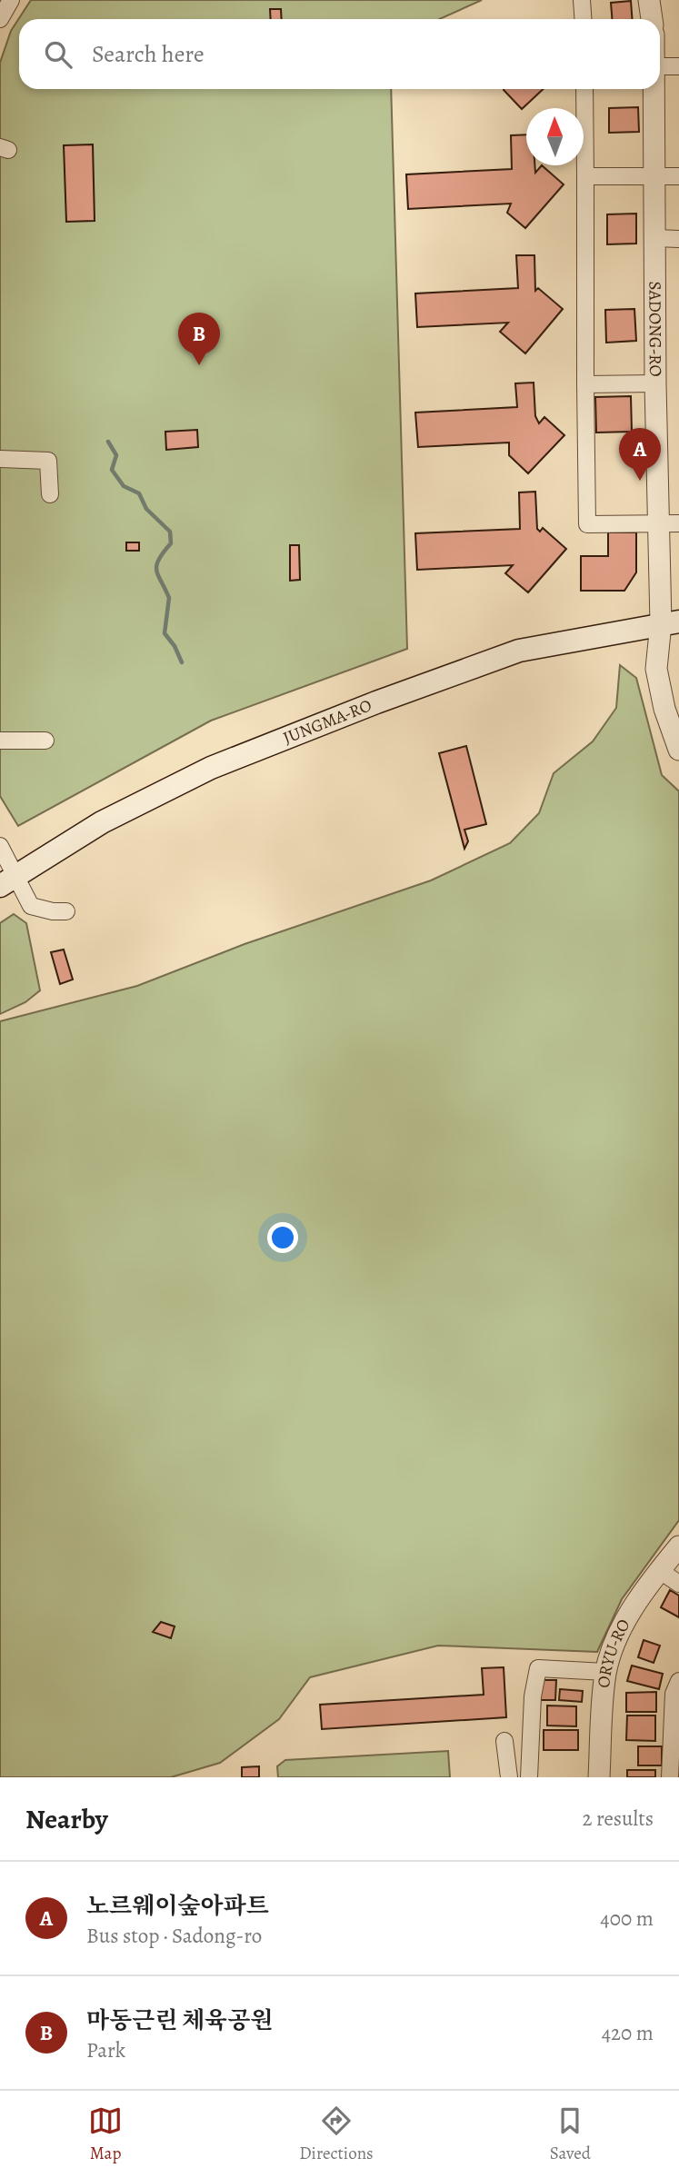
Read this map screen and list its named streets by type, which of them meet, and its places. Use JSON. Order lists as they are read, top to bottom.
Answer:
{
  "streets": {
    "main road": ["JUNGMA-RO"],
    "street": ["SADONG-RO", "ORYU-RO"]
  },
  "crossings": [
    ["SADONG-RO", "JUNGMA-RO"]
  ],
  "north": "top",
  "page": {
    "search": "Search here",
    "pins": ["B", "A"],
    "heading": ["Nearby", "2 results"],
    "list": [
      {
        "mark": "A",
        "name": "노르웨이숲아파트",
        "note": "Bus stop · Sadong-ro",
        "value": "400 m"
      },
      {
        "mark": "B",
        "name": "마동근린 체육공원",
        "note": "Park",
        "value": "420 m"
      }
    ],
    "nav": ["Map", "Directions", "Saved"]
  }
}
